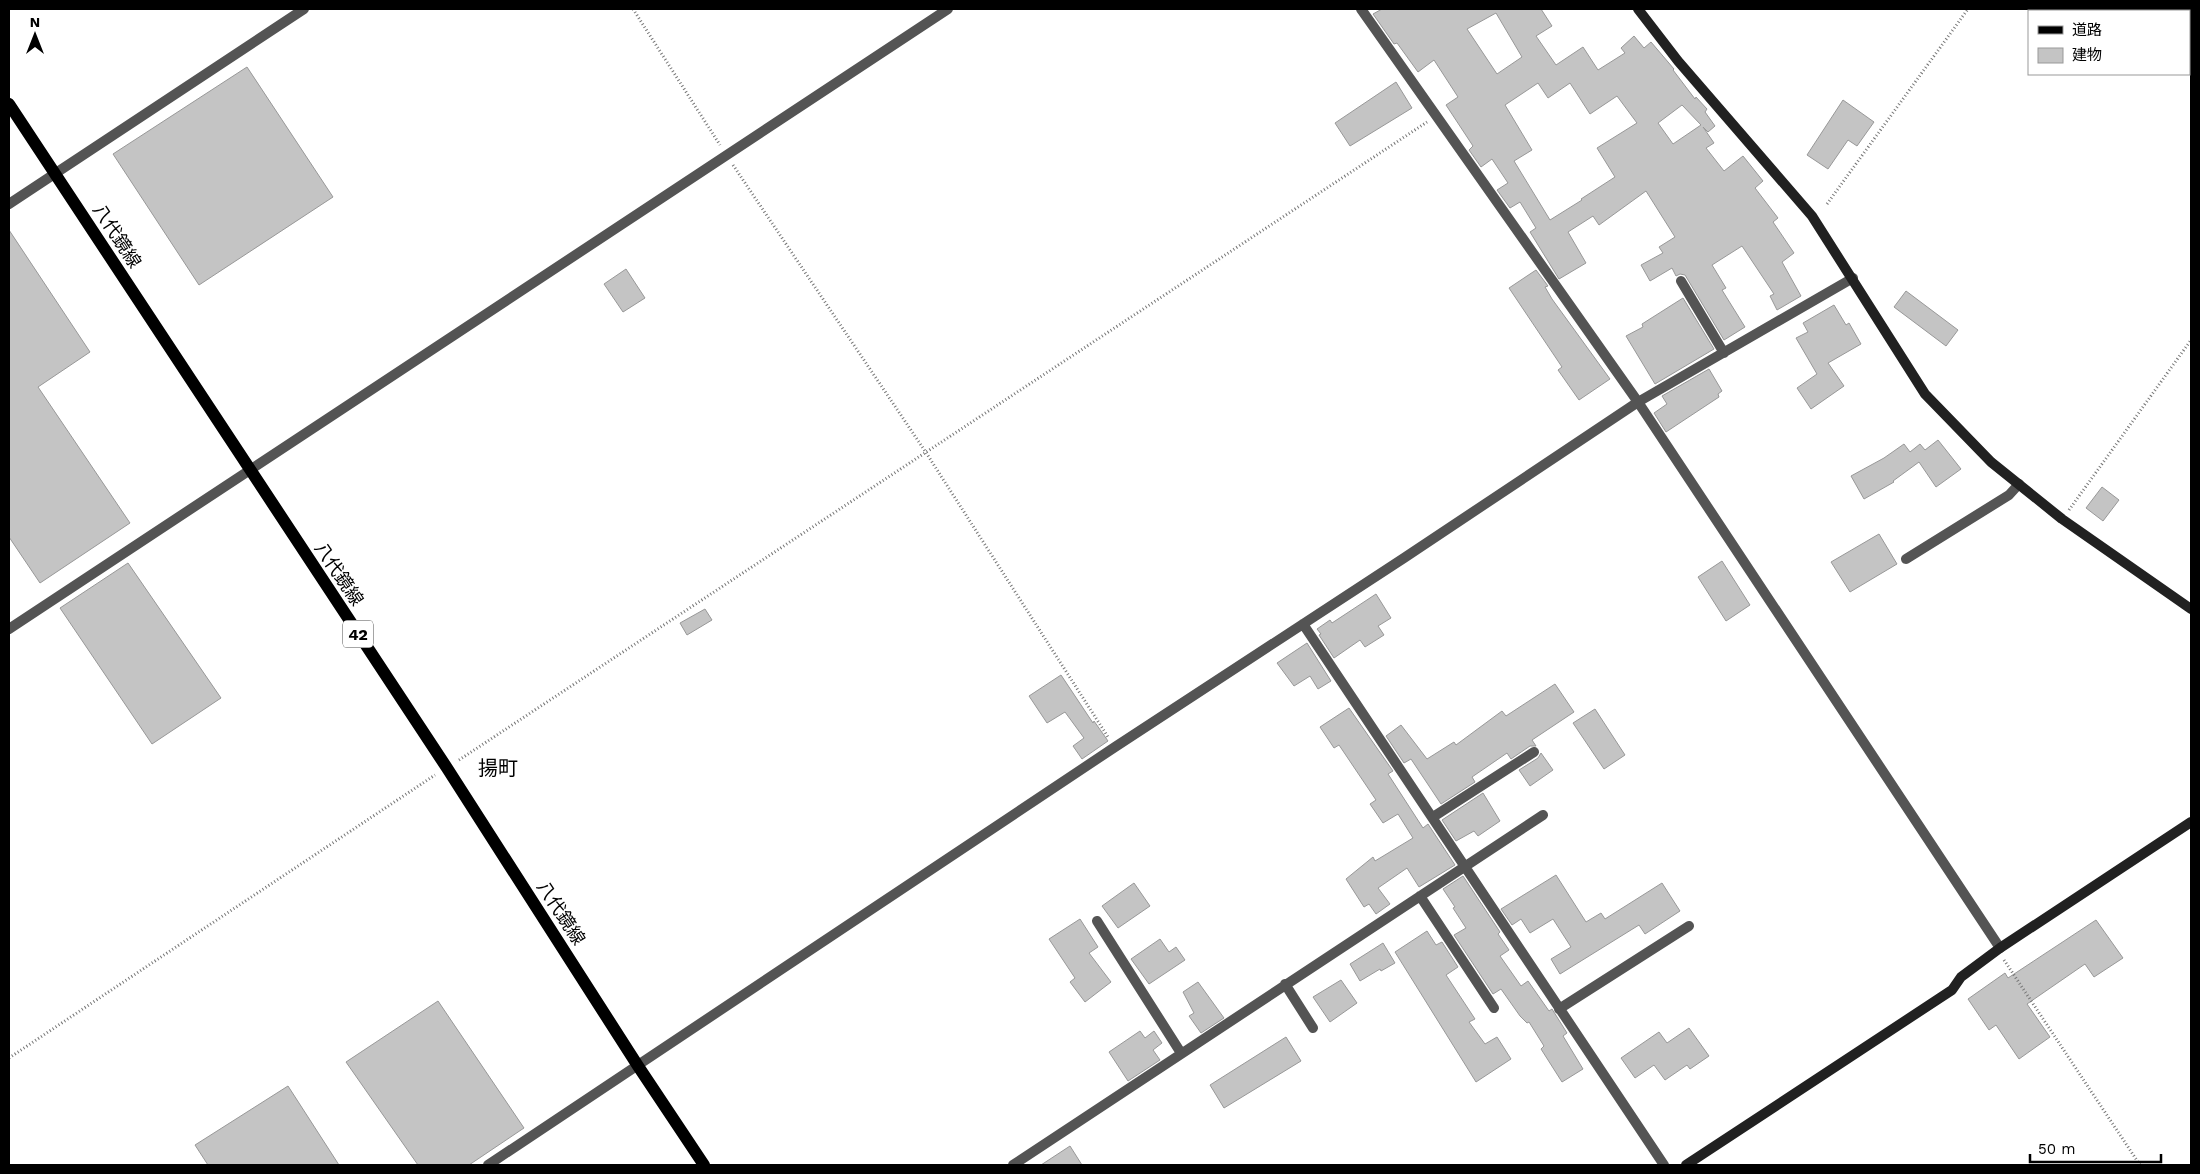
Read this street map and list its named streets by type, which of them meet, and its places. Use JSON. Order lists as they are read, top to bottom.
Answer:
{
  "streets": {
    "main road": ["八代鏡線", "42"]
  },
  "districts": ["揚町"],
  "legend": ["道路", "建物"],
  "scale_bar": "50 m",
  "north": "top"
}
